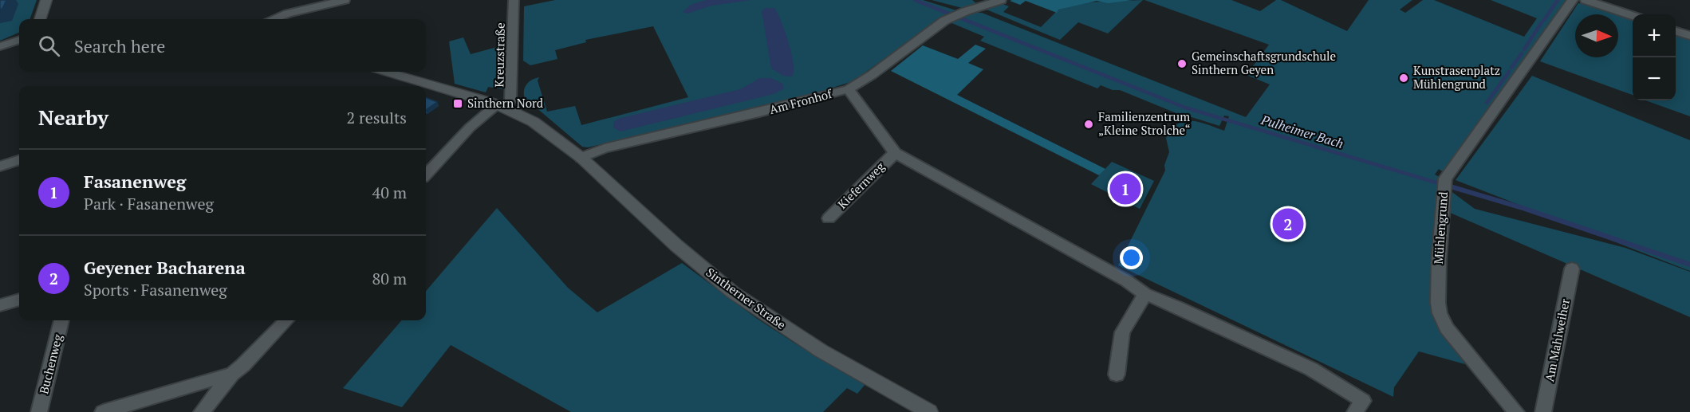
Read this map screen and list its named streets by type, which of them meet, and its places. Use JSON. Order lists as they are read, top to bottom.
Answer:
{
  "streets": {
    "street": [
      "Kreuzstraße",
      "Am Fronhof",
      "Kiefernweg",
      "Mühlengrund",
      "Sintherner Straße",
      "Am Mahlweiher",
      "Buchenweg"
    ]
  },
  "crossings": [
    ["Kreuzstraße", "Sintherner Straße"],
    ["Am Fronhof", "Sintherner Straße"]
  ],
  "water": ["Pulheimer Bach"],
  "places": {
    "other": ["Gemeinschaftsgrundschule Sinthern Geyen", "Kunstrasenplatz Mühlengrund", "Familienzentrum „Kleine Strolche“"],
    "transit": ["Sinthern Nord"]
  },
  "north": "right",
  "page": {
    "map_buttons": ["+", "−"],
    "search": "Search here",
    "heading": ["Nearby", "2 results"],
    "list": [
      {
        "mark": "1",
        "name": "Fasanenweg",
        "note": "Park · Fasanenweg",
        "value": "40 m"
      },
      {
        "mark": "2",
        "name": "Geyener Bacharena",
        "note": "Sports · Fasanenweg",
        "value": "80 m"
      }
    ],
    "pins": ["1", "2"]
  }
}
